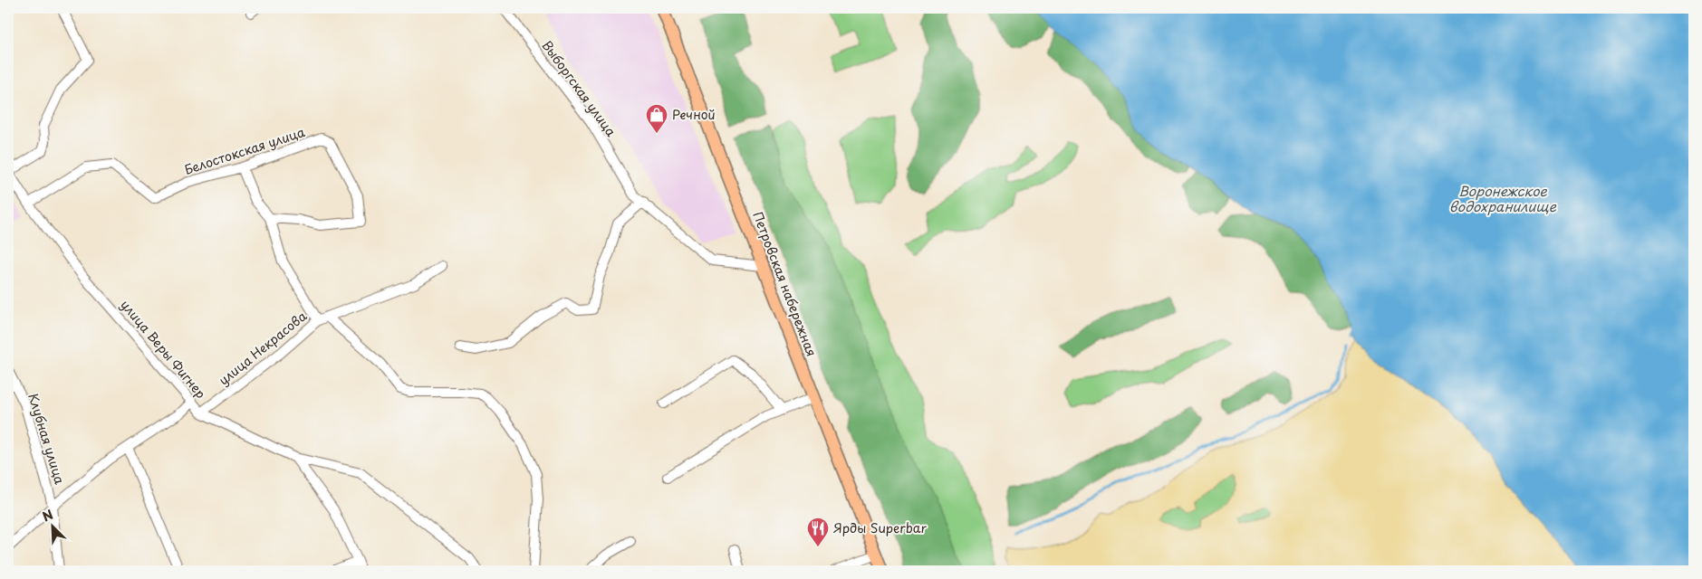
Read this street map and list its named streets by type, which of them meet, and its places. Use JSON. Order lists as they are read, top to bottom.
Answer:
{
  "streets": {
    "main road": ["Петровская набережная"],
    "street": [
      "Выборгская улица",
      "Белостокская улица",
      "улица Некрасова",
      "улица Веры Фигнер",
      "Клубная улица"
    ]
  },
  "crossings": [
    ["Выборгская улица", "Петровская набережная"],
    ["Белостокская улица", "улица Веры Фигнер"],
    ["улица Некрасова", "улица Веры Фигнер"]
  ],
  "water": ["Воронежское водохранилище"],
  "places": {
    "shop": ["Речной"],
    "restaurant": ["Ярды Superbar"]
  },
  "north": "top left"
}
